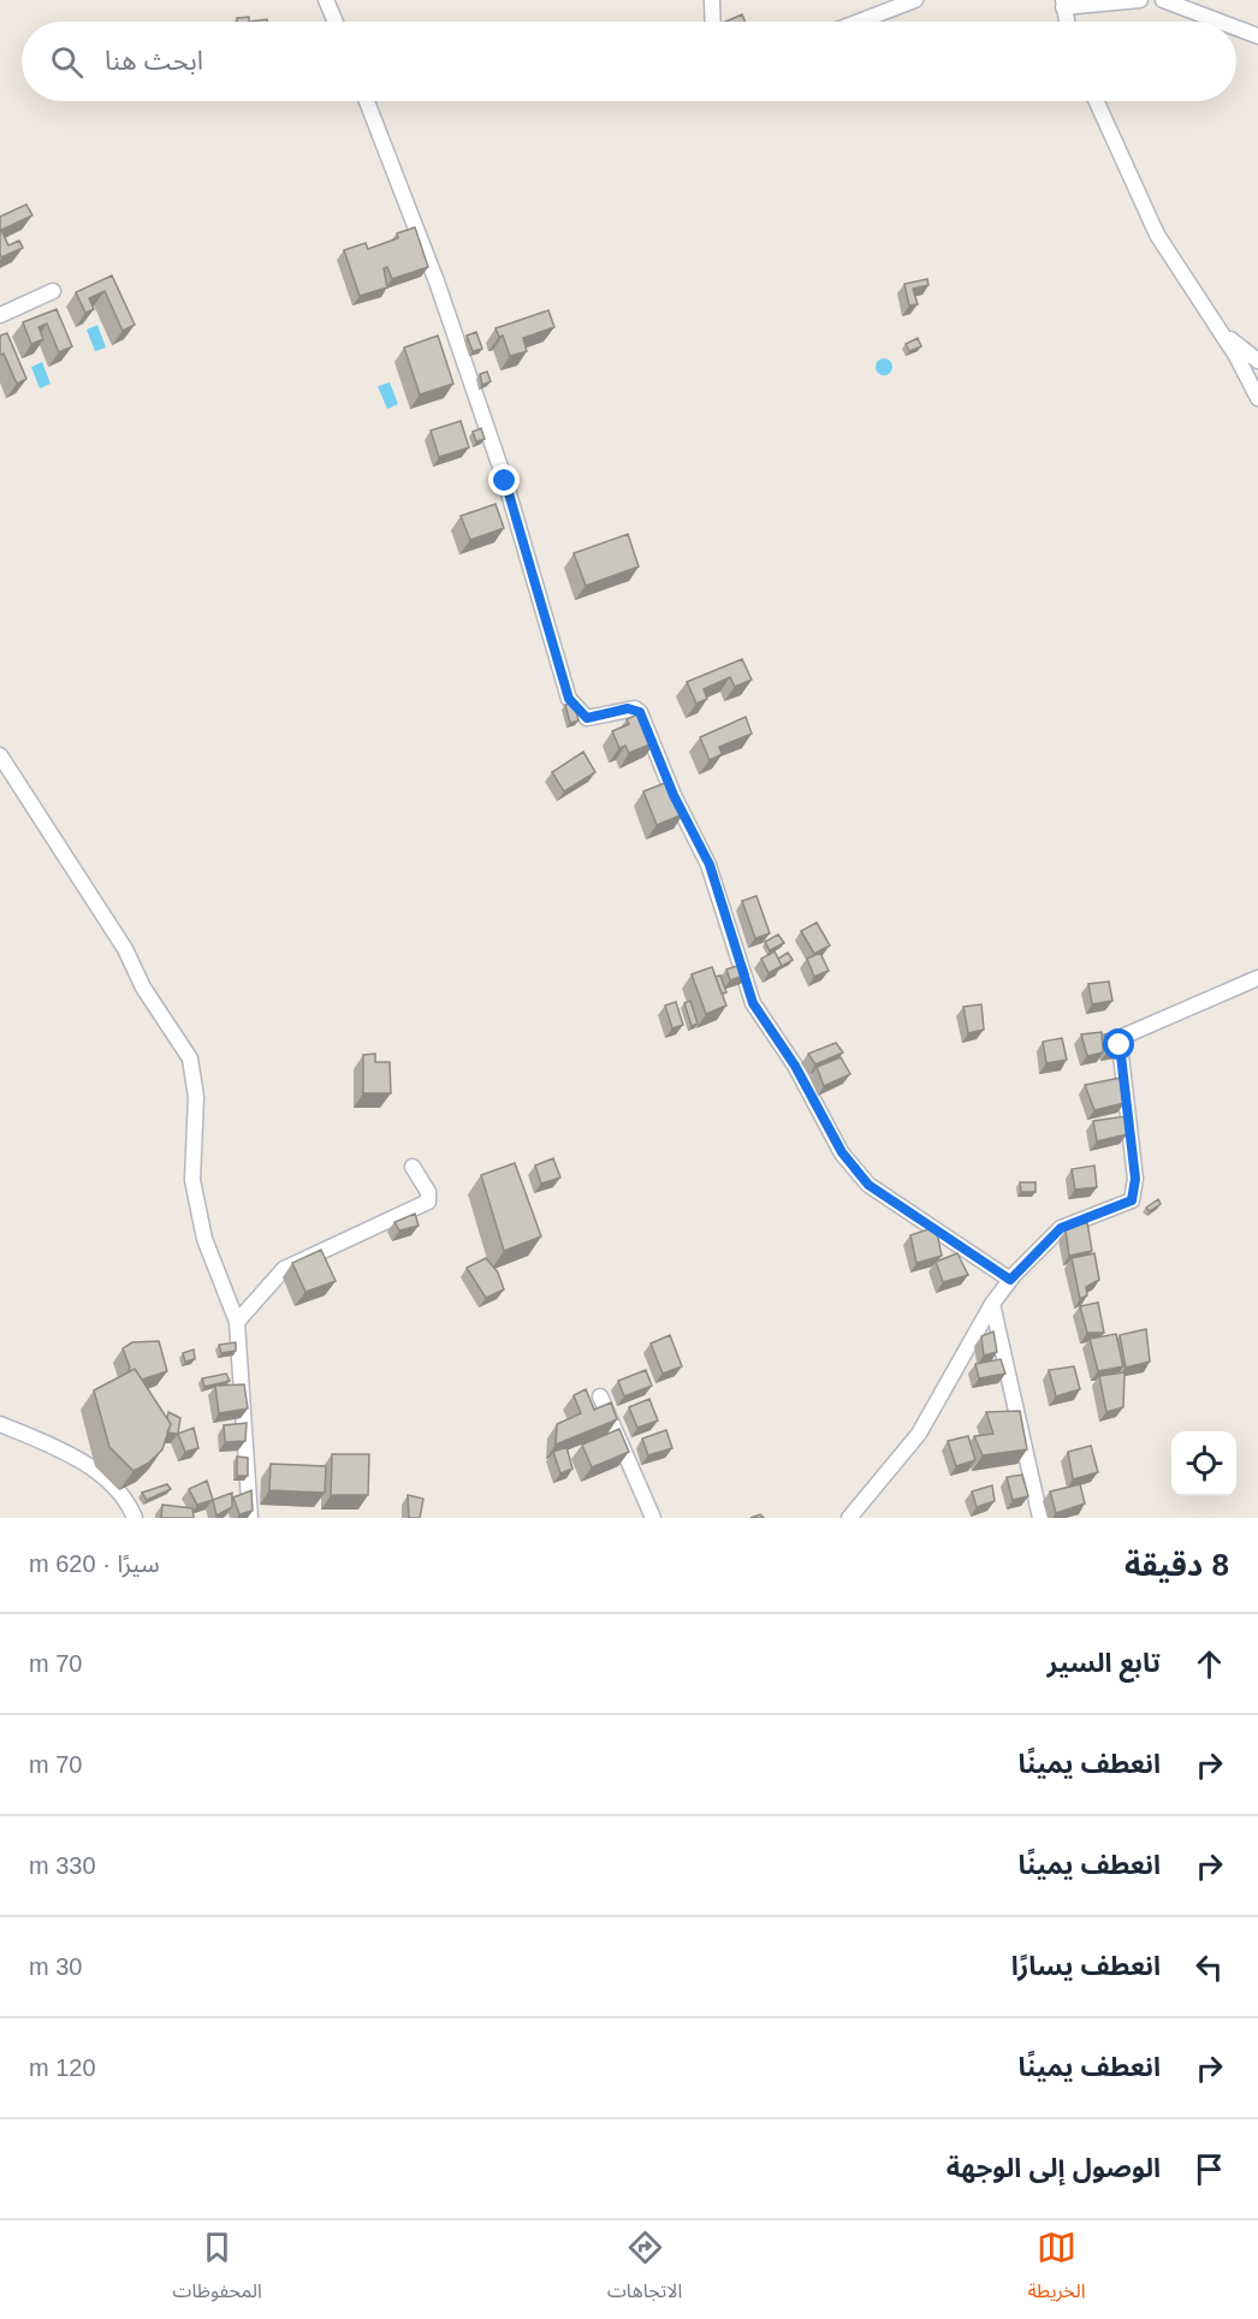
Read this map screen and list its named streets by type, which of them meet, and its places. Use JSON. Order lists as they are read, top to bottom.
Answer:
{
  "page": {
    "search": "ابحث هنا",
    "heading": ["8 دقيقة", "سيرًا · 620 m"],
    "list": [
      ["تابع السير", "70 m"],
      ["انعطف يمينًا", "70 m"],
      ["انعطف يمينًا", "330 m"],
      ["انعطف يسارًا", "30 m"],
      ["انعطف يمينًا", "120 m"],
      "الوصول إلى الوجهة"
    ],
    "nav": ["الخريطة", "الاتجاهات", "المحفوظات"]
  }
}
